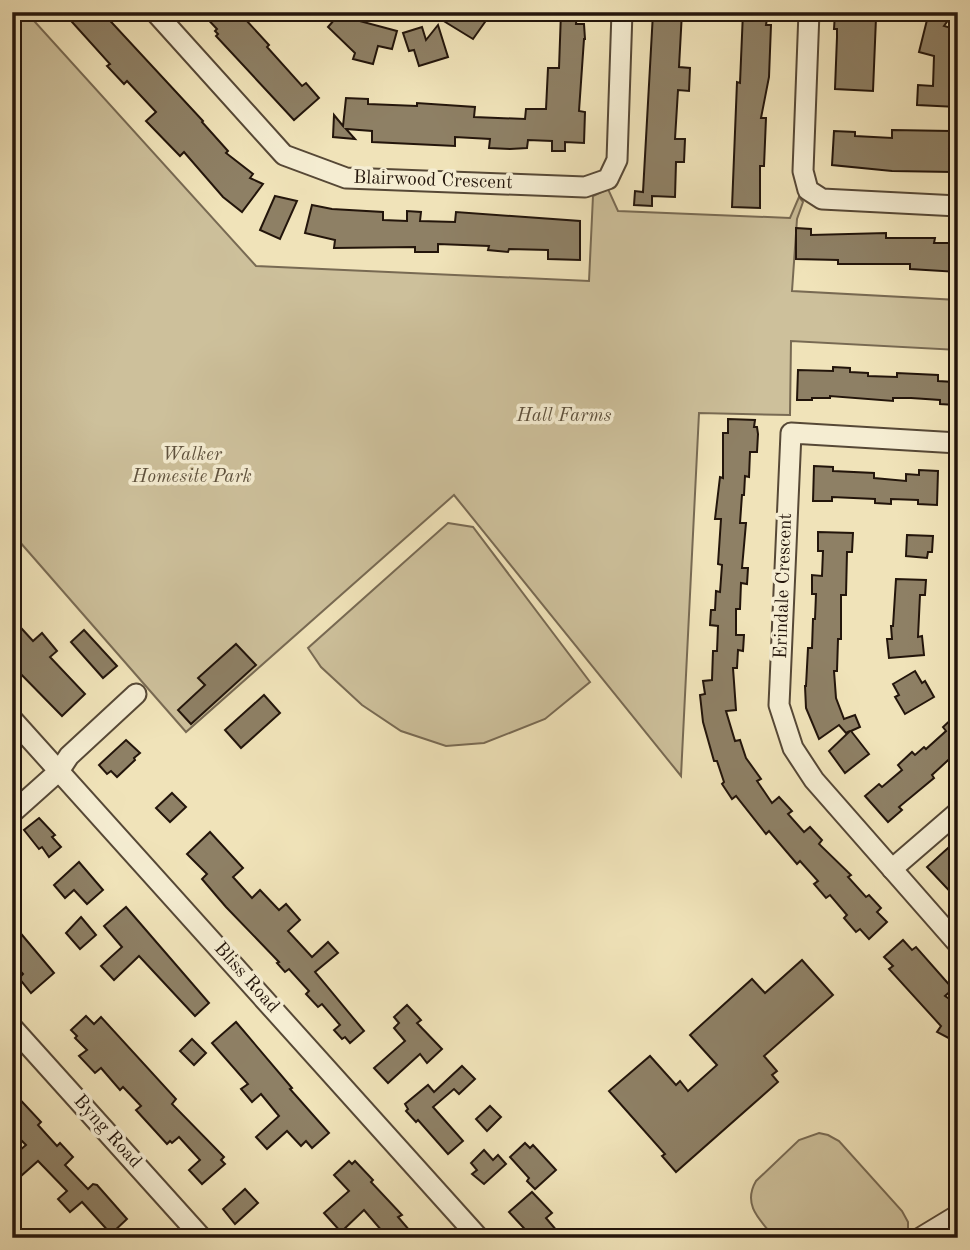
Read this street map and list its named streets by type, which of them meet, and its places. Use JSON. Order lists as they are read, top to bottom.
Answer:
{
  "streets": {
    "street": [
      "Blairwood Crescent",
      "Erindale Crescent",
      "Bliss Road",
      "Byng Road"
    ]
  },
  "parks": ["Hall Farms", "Walker Homesite Park"]
}
